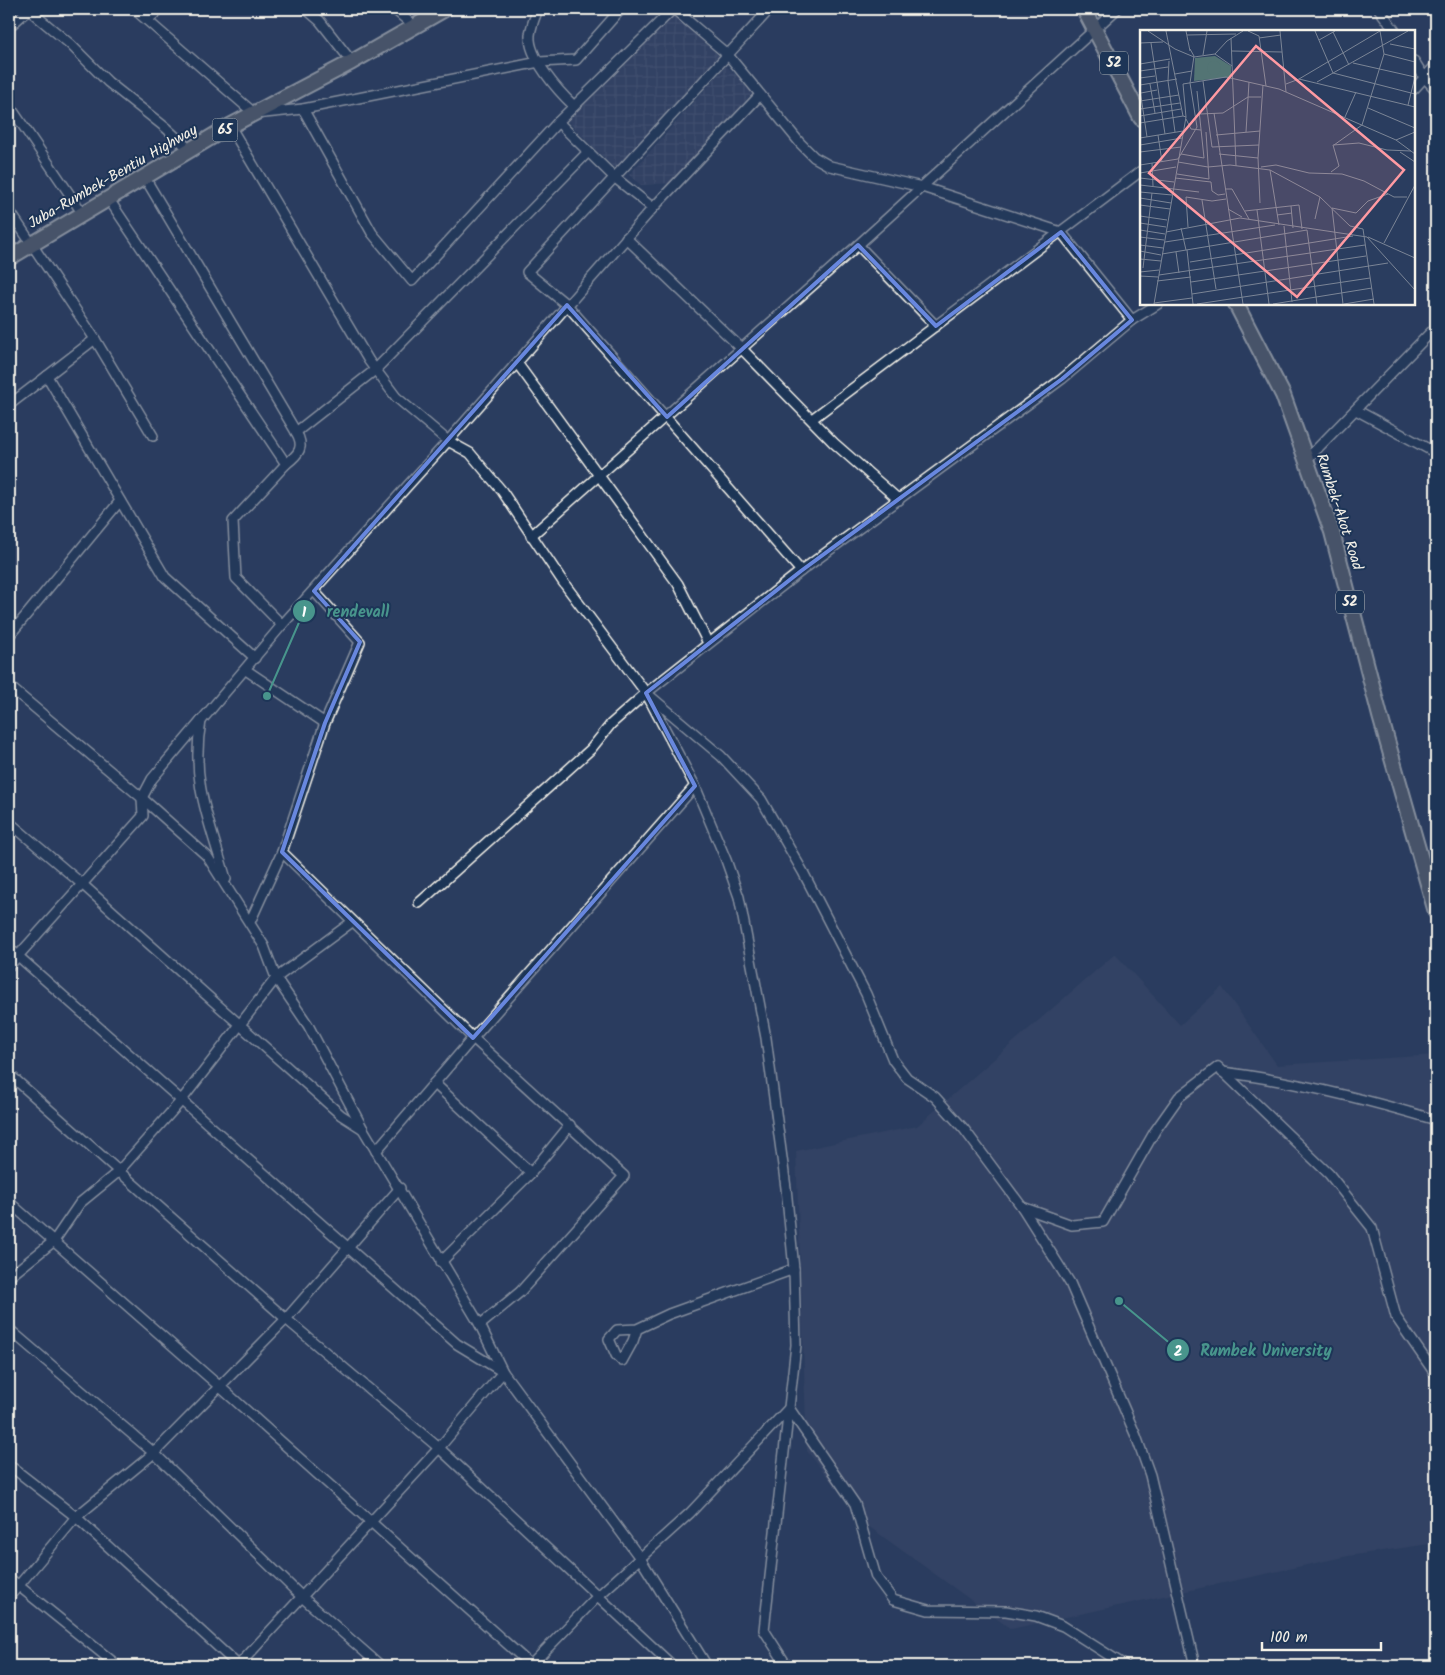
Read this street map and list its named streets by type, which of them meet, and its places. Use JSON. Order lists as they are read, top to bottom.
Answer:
{
  "streets": {
    "main road": [
      "52",
      "65",
      "Juba-Rumbek-Bentiu Highway",
      "Rumbek-Akot Road"
    ]
  },
  "places": ["rendevall", "Rumbek University"],
  "scale_bar": "100 m"
}
